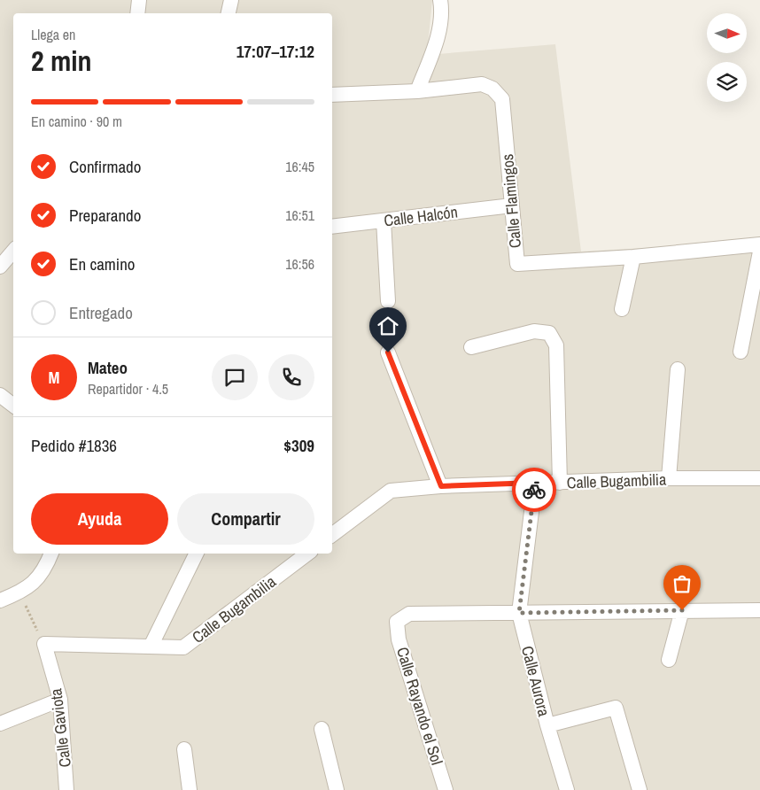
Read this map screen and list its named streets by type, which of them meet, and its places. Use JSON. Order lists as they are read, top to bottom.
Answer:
{
  "streets": {
    "street": [
      "Calle Flamingos",
      "Calle Halcón",
      "Calle Bugambilia",
      "Calle Aurora",
      "Calle Rayando el Sol",
      "Calle Gaviota"
    ]
  },
  "crossings": [
    ["Calle Flamingos", "Calle Halcón"],
    ["Calle Bugambilia", "Calle Aurora"],
    ["Calle Bugambilia", "Calle Gaviota"],
    ["Calle Aurora", "Calle Rayando el Sol"]
  ],
  "north": "right",
  "page": {
    "heading": ["2 min", "Llega en", "17:07–17:12"],
    "panel": [
      "Mateo",
      "Repartidor · 4.5",
      "Pedido #1836",
      "$309"
    ],
    "bar": "En camino · 90 m",
    "list": [
      ["Confirmado", "16:45"],
      ["Preparando", "16:51"],
      ["En camino", "16:56"],
      "Entregado"
    ],
    "round": "M",
    "buttons": ["Ayuda", "Compartir"]
  }
}
